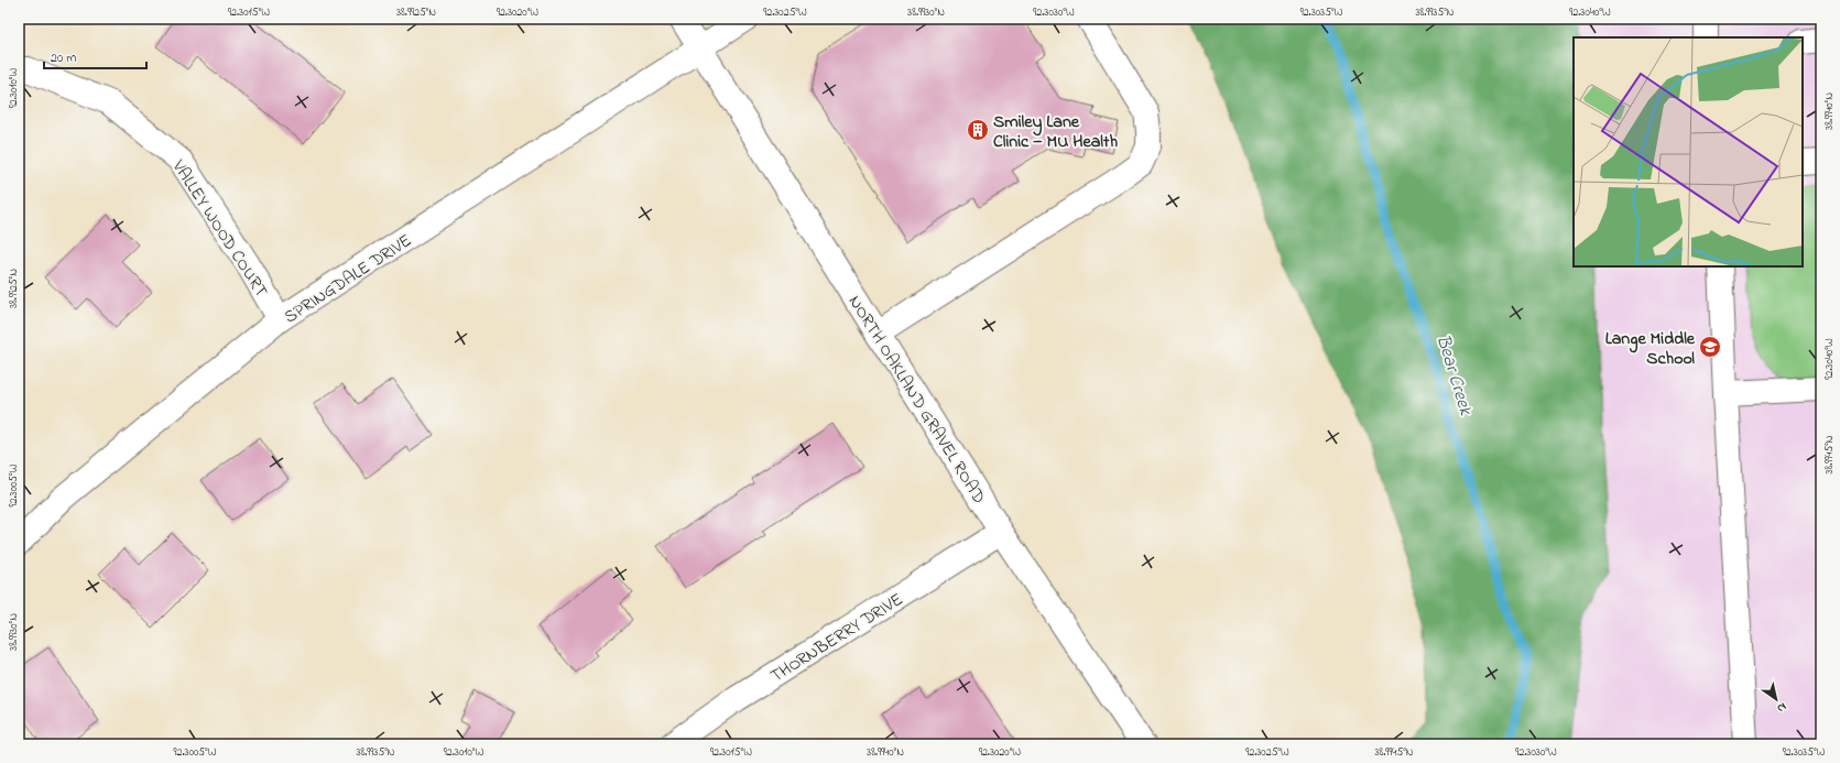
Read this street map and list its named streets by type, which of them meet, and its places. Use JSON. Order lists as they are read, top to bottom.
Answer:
{
  "streets": {
    "street": [
      "VALLEY WOOD COURT",
      "SPRINGDALE DRIVE",
      "NORTH OAKLAND GRAVEL ROAD",
      "THORNBERRY DRIVE"
    ]
  },
  "crossings": [
    ["VALLEY WOOD COURT", "SPRINGDALE DRIVE"],
    ["SPRINGDALE DRIVE", "NORTH OAKLAND GRAVEL ROAD"],
    ["NORTH OAKLAND GRAVEL ROAD", "THORNBERRY DRIVE"]
  ],
  "water": ["Bear Creek"],
  "places": {
    "building": ["Smiley Lane Clinic — MU Health"],
    "school or university": ["Lange Middle School"]
  },
  "scale_bar": "20 m",
  "north": "bottom right",
  "coordinates": [
    "92.3015°W",
    "38.9925°N",
    "92.3020°W",
    "92.3025°W",
    "38.9930°N",
    "92.3030°W",
    "92.3035°W",
    "38.9935°N",
    "92.3040°W",
    "92.3010°W",
    "38.9940°N",
    "38.9945°N",
    "92.3005°W"
  ]
}
